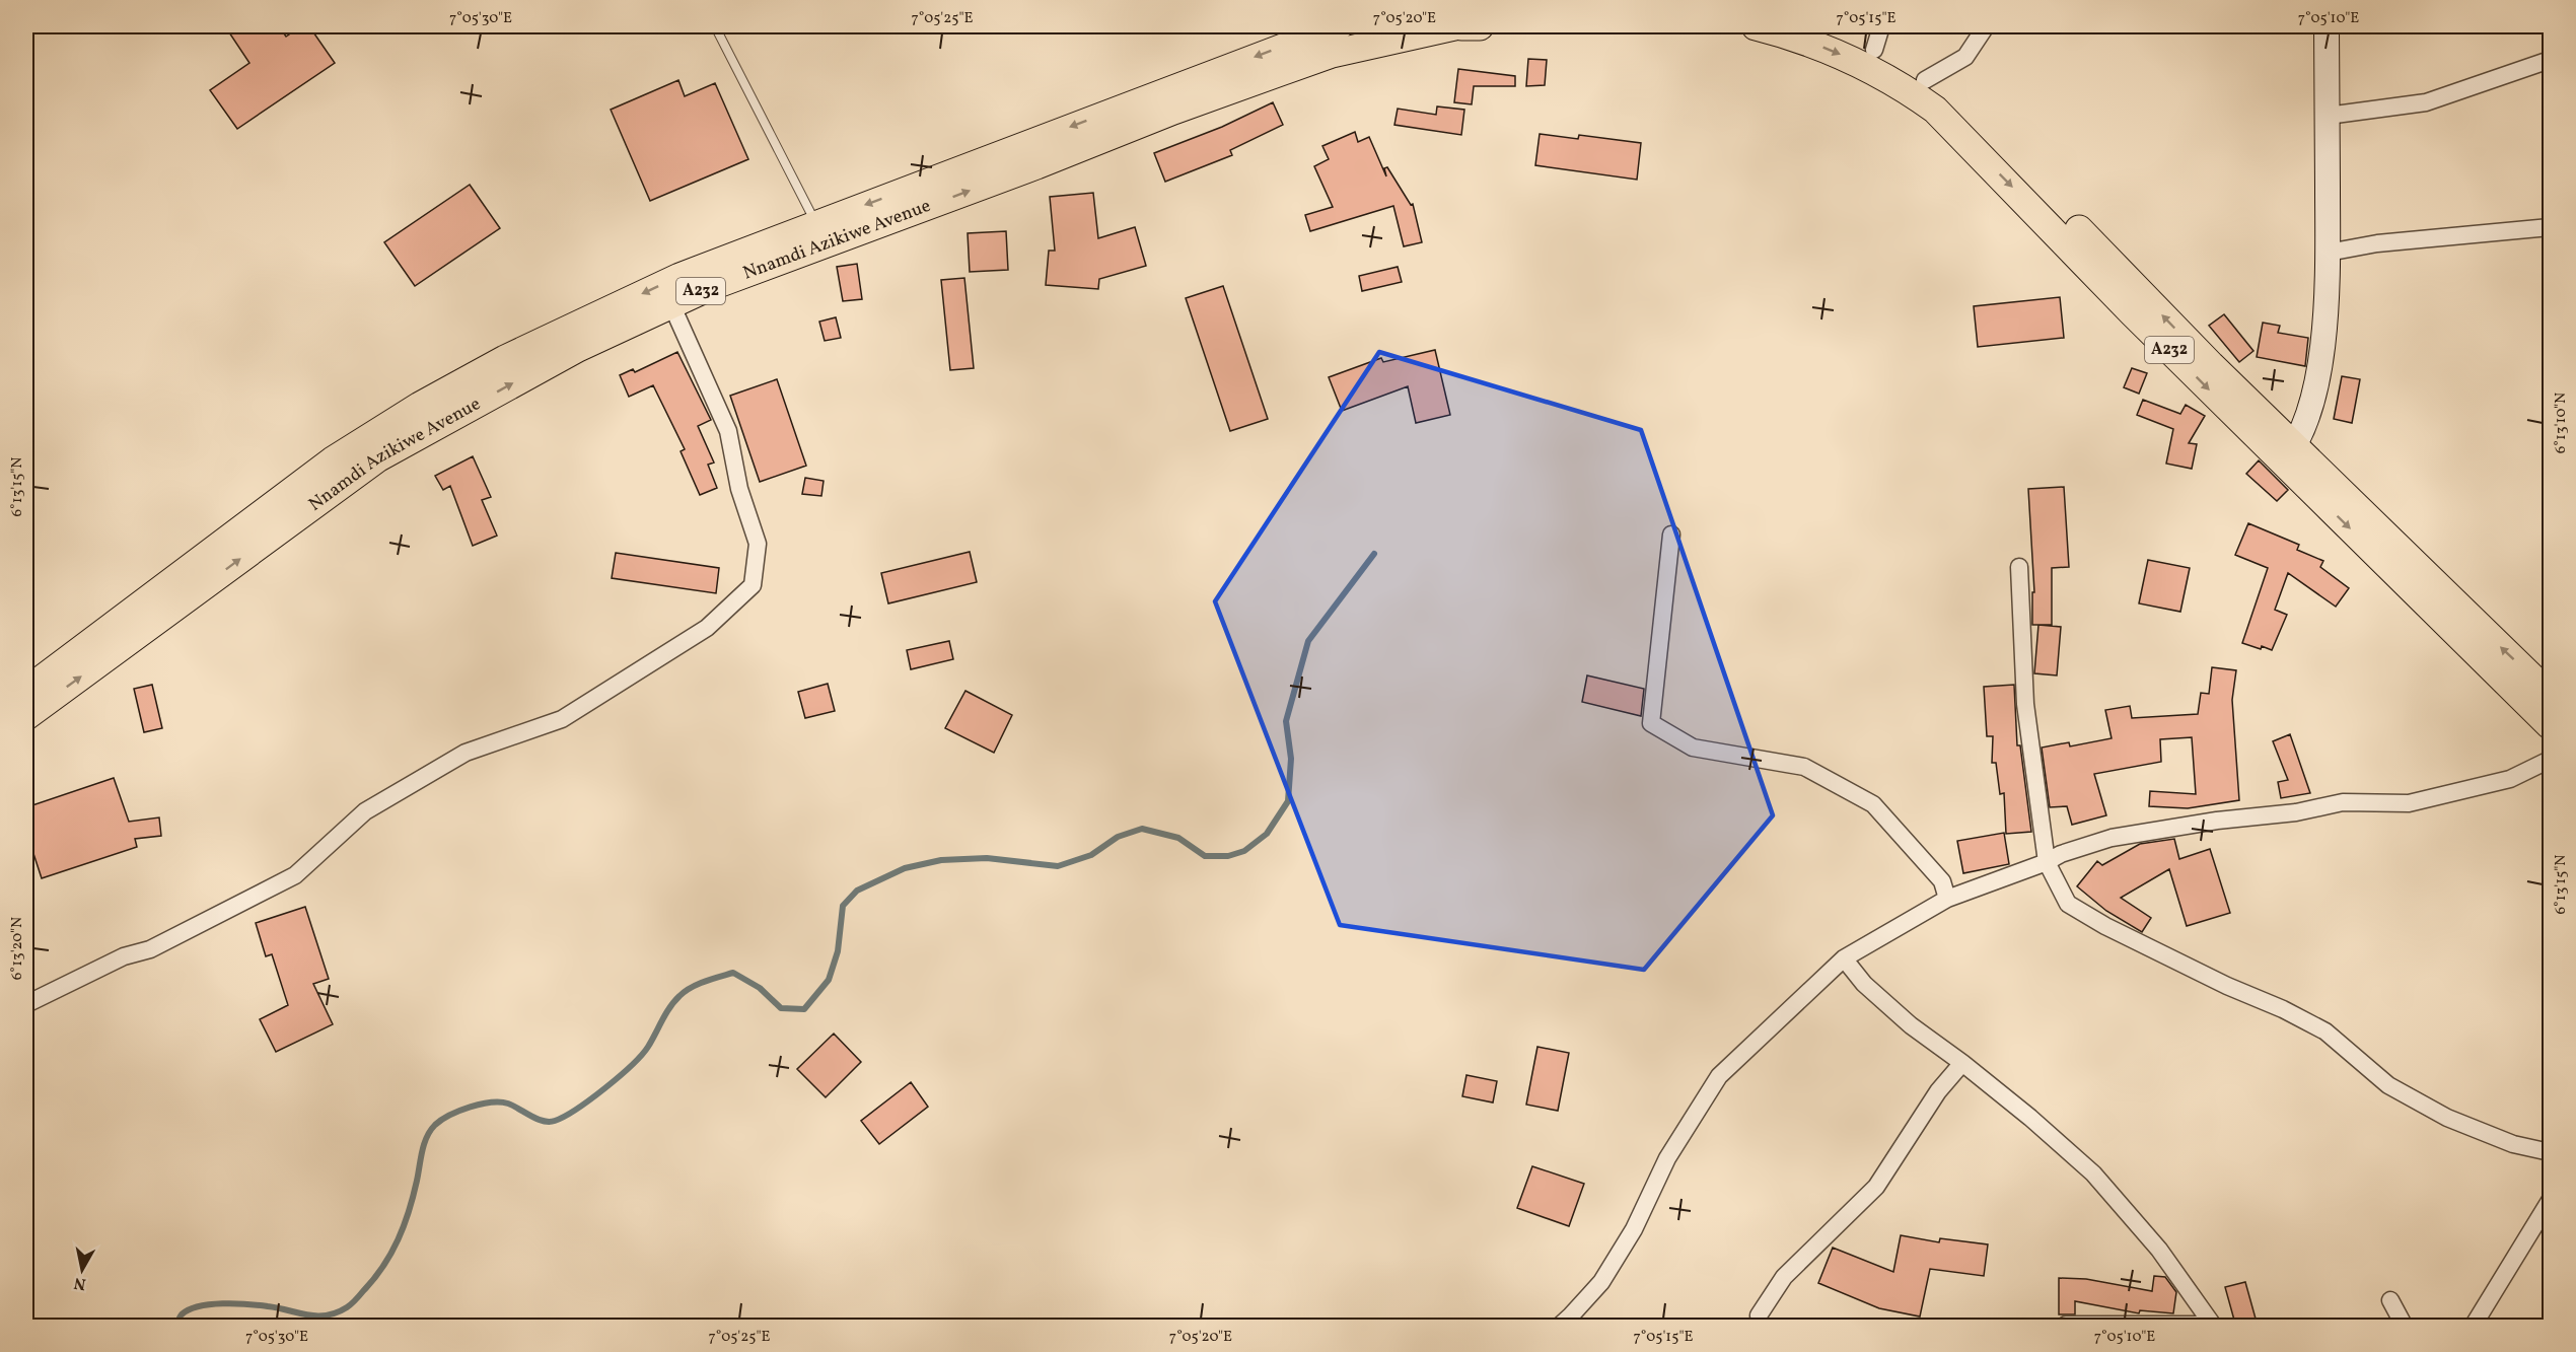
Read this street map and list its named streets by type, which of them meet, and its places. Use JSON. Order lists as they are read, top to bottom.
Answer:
{
  "streets": {
    "main road": ["Nnamdi Azikiwe Avenue", "A232"]
  },
  "north": "bottom",
  "coordinates": [
    "7°05'30\"E",
    "7°05'25\"E",
    "7°05'20\"E",
    "7°05'15\"E",
    "7°05'10\"E",
    "6°13'10\"N",
    "6°13'15\"N",
    "6°13'20\"N"
  ]
}
